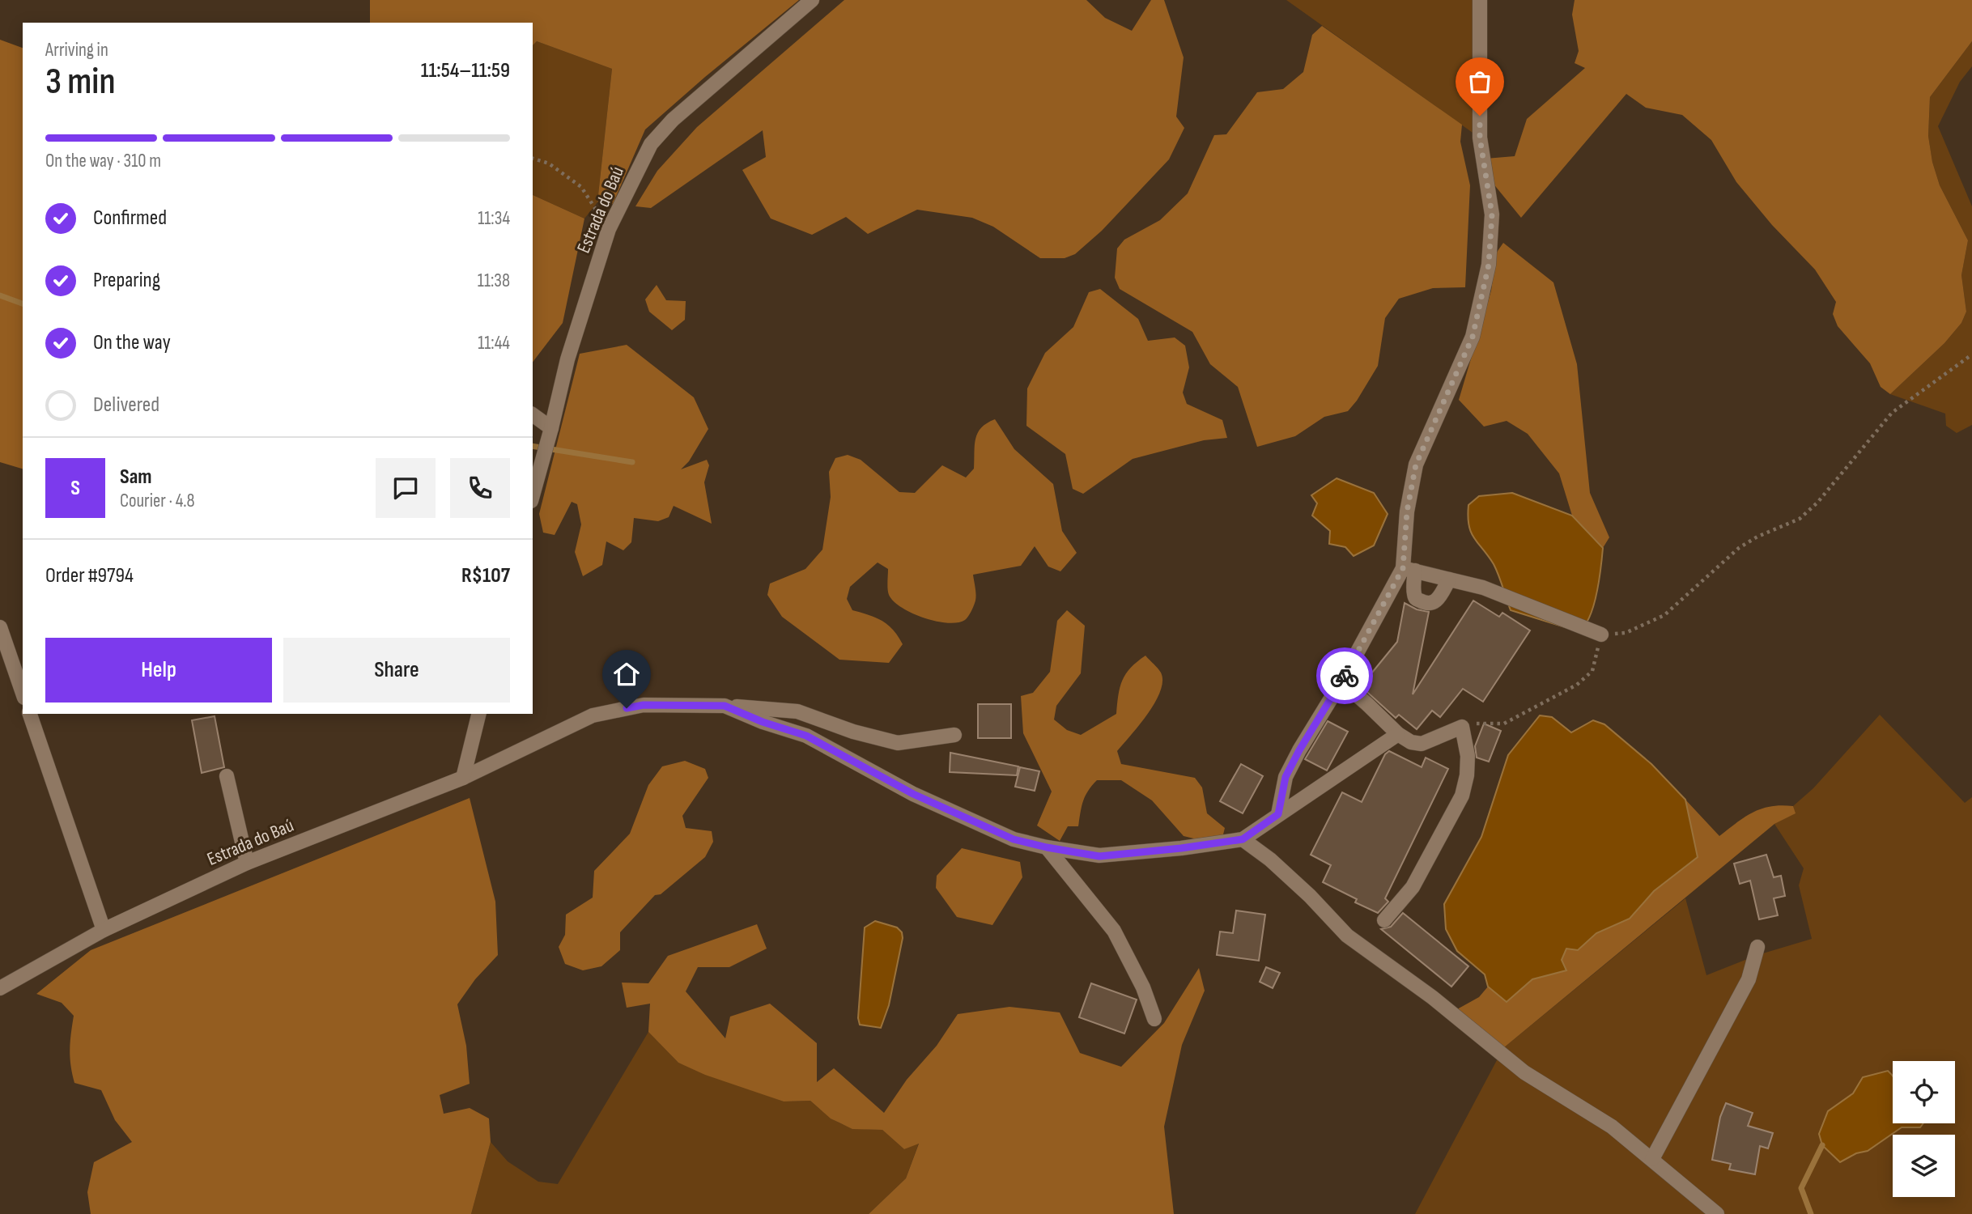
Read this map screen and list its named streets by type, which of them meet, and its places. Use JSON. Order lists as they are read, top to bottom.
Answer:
{
  "streets": {
    "street": ["Estrada do Baú"]
  },
  "page": {
    "heading": ["3 min", "Arriving in", "11:54–11:59"],
    "panel": [
      "Sam",
      "Courier · 4.8",
      "Order #9794",
      "R$107"
    ],
    "bar": "On the way · 310 m",
    "list": [
      ["Confirmed", "11:34"],
      ["Preparing", "11:38"],
      ["On the way", "11:44"],
      "Delivered"
    ],
    "round": "S",
    "buttons": ["Help", "Share"]
  }
}
